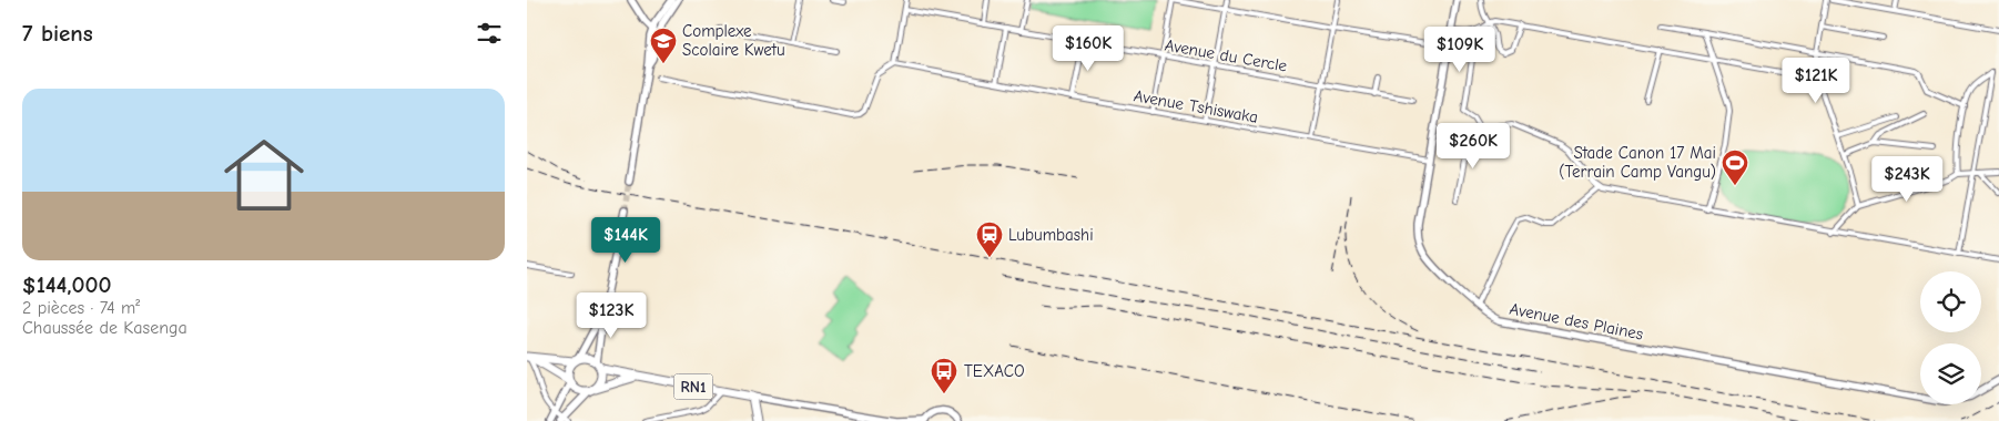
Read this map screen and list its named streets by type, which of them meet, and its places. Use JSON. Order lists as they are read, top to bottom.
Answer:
{
  "streets": {
    "highway": ["RN1"],
    "street": ["Avenue du Cercle", "Avenue Tshiswaka", "Avenue des Plaines"]
  },
  "crossings": [
    ["Avenue Tshiswaka", "Avenue des Plaines"]
  ],
  "places": {
    "school or university": ["Complexe Scolaire Kwetu"],
    "sports": ["Stade Canon 17 Mai (Terrain Camp Vangu)"],
    "station": ["Lubumbashi"],
    "bus stop": ["TEXACO"]
  },
  "page": {
    "heading": "7 biens",
    "price": [
      "$160K",
      "$109K",
      "$121K",
      "$260K",
      "$243K",
      "$144K",
      "$123K"
    ],
    "list": [
      {
        "name": "$144,000",
        "note": "2 pièces · 74 m² · Chaussée de Kasenga"
      }
    ]
  }
}
